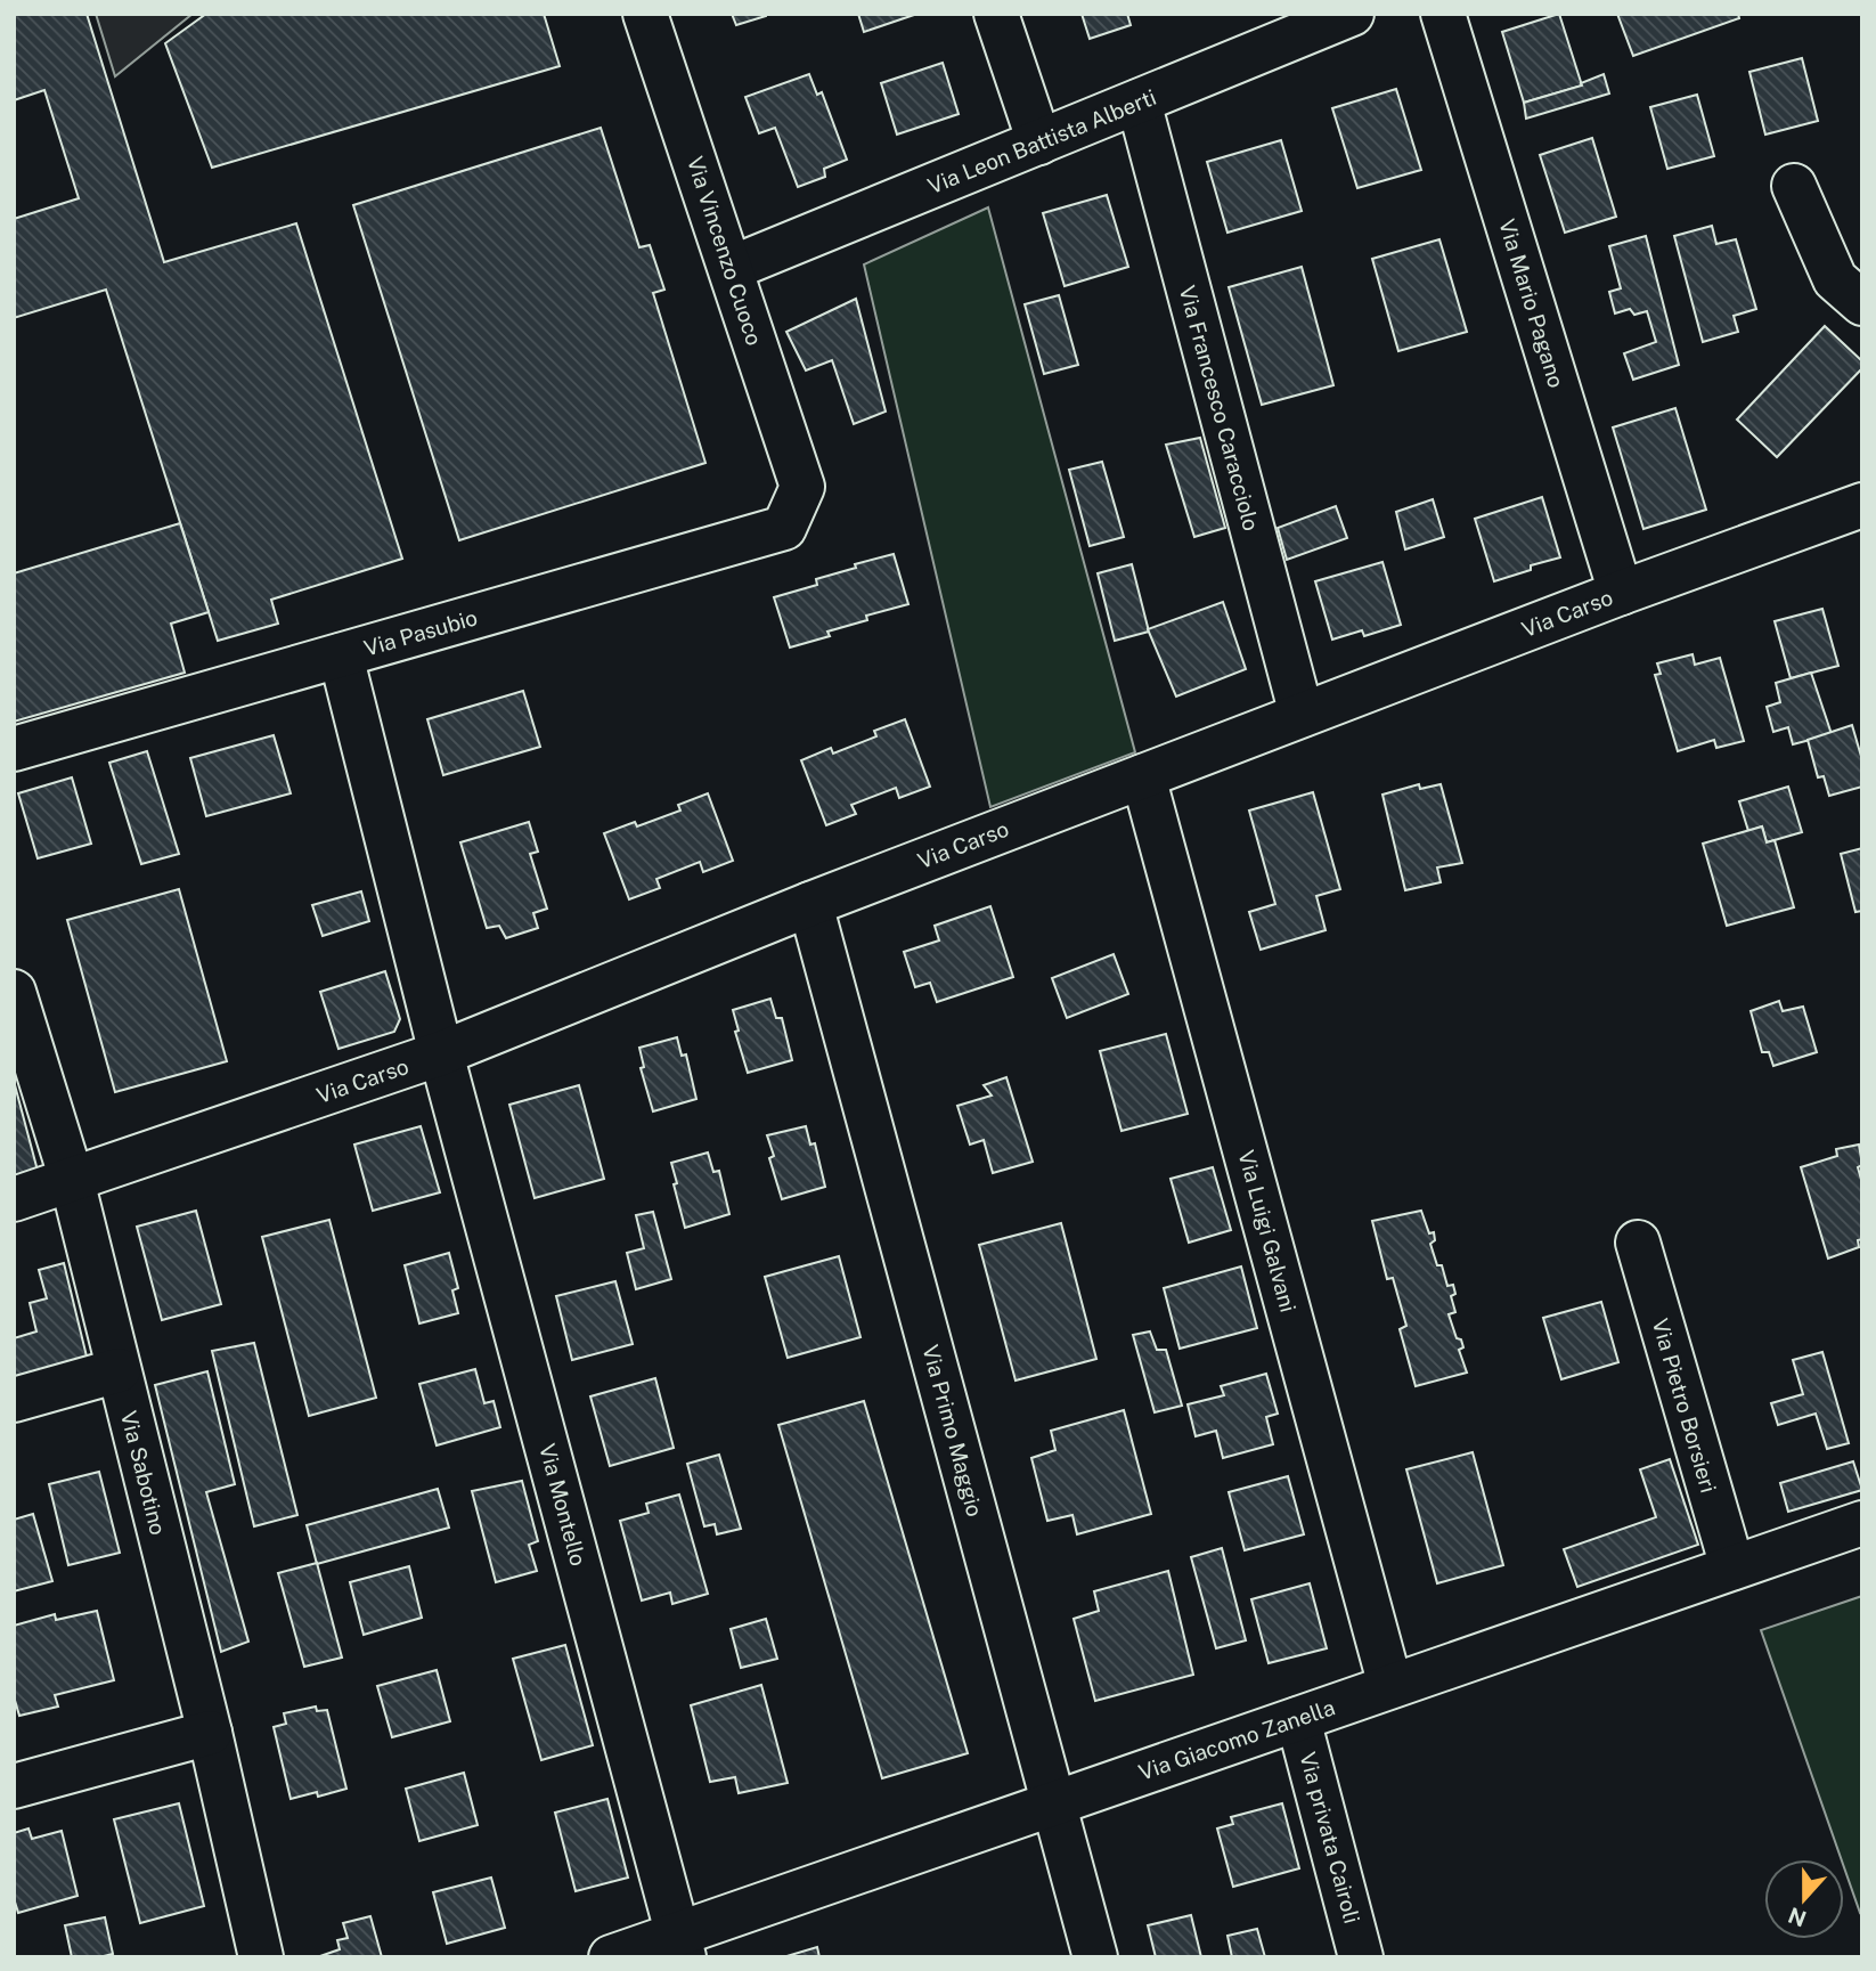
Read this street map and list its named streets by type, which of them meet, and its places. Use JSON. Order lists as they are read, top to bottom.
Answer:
{
  "streets": {
    "street": [
      "Via Leon Battista Alberti",
      "Via Vincenzo Cuoco",
      "Via Mario Pagano",
      "Via Francesco Caracciolo",
      "Via Carso",
      "Via Pasubio",
      "Via Luigi Galvani",
      "Via Pietro Borsieri",
      "Via Primo Maggio",
      "Via Sabotino",
      "Via Montello",
      "Via Giacomo Zanella",
      "Via privata Cairoli"
    ]
  },
  "crossings": [
    ["Via Leon Battista Alberti", "Via Vincenzo Cuoco"],
    ["Via Leon Battista Alberti", "Via Francesco Caracciolo"],
    ["Via Vincenzo Cuoco", "Via Pasubio"],
    ["Via Mario Pagano", "Via Carso"],
    ["Via Francesco Caracciolo", "Via Carso"],
    ["Via Carso", "Via Luigi Galvani"],
    ["Via Carso", "Via Primo Maggio"],
    ["Via Carso", "Via Sabotino"],
    ["Via Carso", "Via Montello"],
    ["Via Pasubio", "Via Montello"],
    ["Via Luigi Galvani", "Via Giacomo Zanella"],
    ["Via Pietro Borsieri", "Via Giacomo Zanella"],
    ["Via Primo Maggio", "Via Giacomo Zanella"],
    ["Via Montello", "Via Giacomo Zanella"],
    ["Via Giacomo Zanella", "Via privata Cairoli"]
  ],
  "north": "bottom"
}
